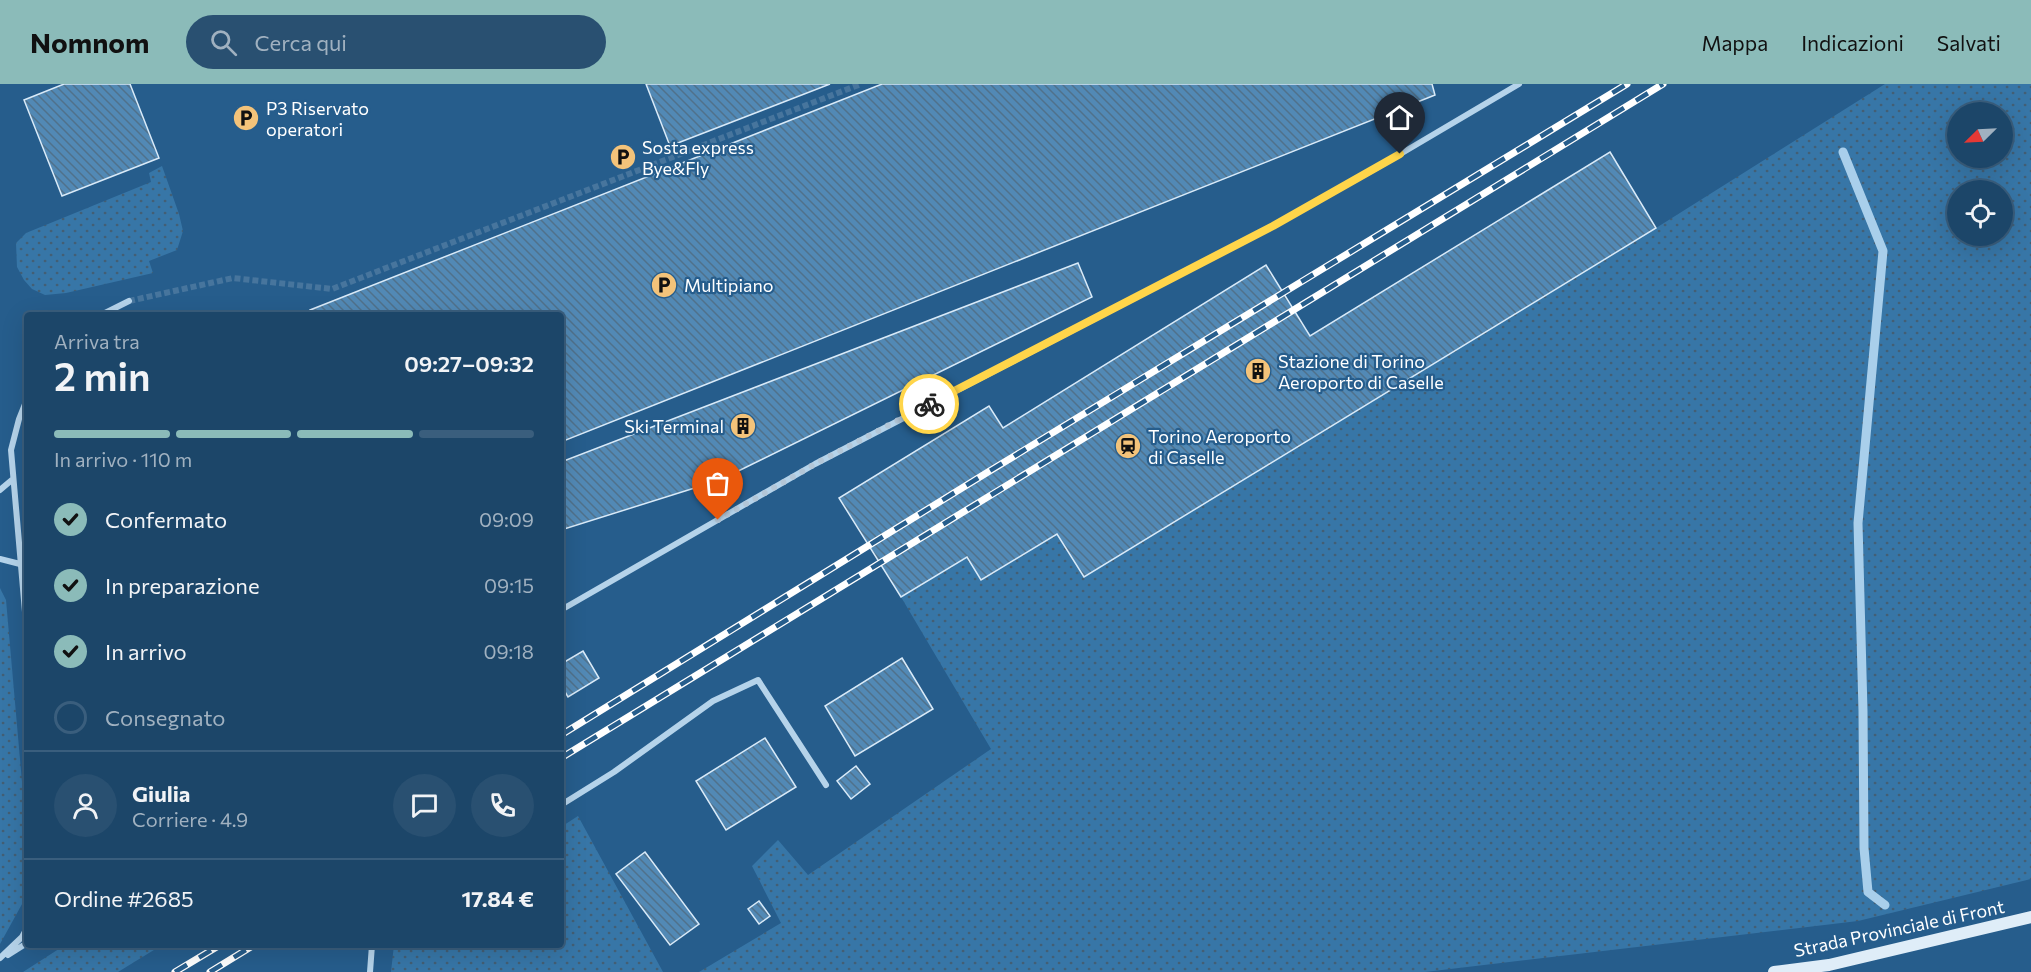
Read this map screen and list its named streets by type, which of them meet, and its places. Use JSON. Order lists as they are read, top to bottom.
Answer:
{
  "streets": {
    "main road": ["Strada Provinciale di Front"]
  },
  "places": {
    "parking": ["P3 Riservato operatori", "Sosta express Bye&Fly", "Multipiano"],
    "building": ["Stazione di Torino Aeroporto di Caselle", "Ski Terminal"],
    "station": ["Torino Aeroporto di Caselle"]
  },
  "north": "bottom left",
  "page": {
    "header": "Nomnom",
    "search": "Cerca qui",
    "nav": ["Mappa", "Indicazioni", "Salvati"],
    "heading": ["2 min", "Arriva tra", "09:27–09:32"],
    "panel": [
      "Giulia",
      "Corriere · 4.9",
      "Ordine #2685",
      "17.84 €"
    ],
    "bar": "In arrivo · 110 m",
    "list": [
      ["Confermato", "09:09"],
      ["In preparazione", "09:15"],
      ["In arrivo", "09:18"],
      "Consegnato"
    ]
  }
}
